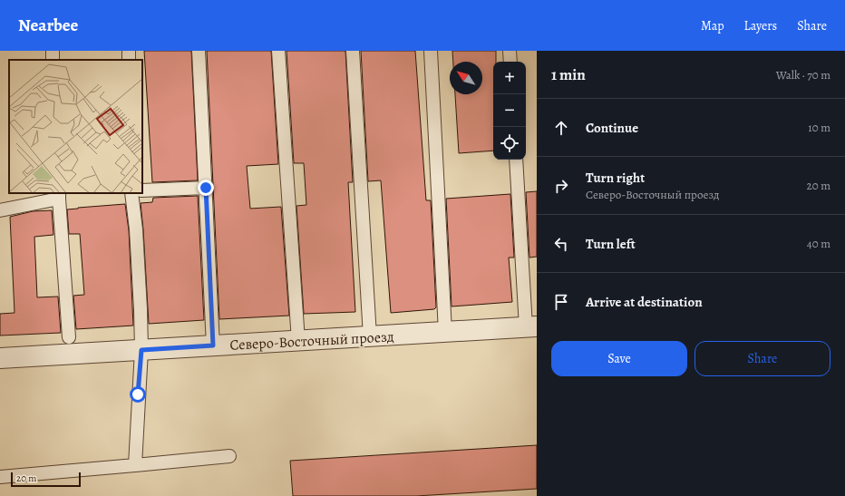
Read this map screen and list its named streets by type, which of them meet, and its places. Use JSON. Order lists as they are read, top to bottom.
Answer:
{
  "streets": {
    "street": ["Северо-Восточный проезд"]
  },
  "scale_bar": "20 m",
  "north": "top left",
  "page": {
    "header": "Nearbee",
    "nav": ["Map", "Layers", "Share"],
    "heading": ["1 min", "Walk · 70 m"],
    "map_buttons": ["+", "−"],
    "list": [
      ["Continue", "10 m"],
      ["Turn right", "Северо-Восточный проезд", "20 m"],
      ["Turn left", "40 m"],
      "Arrive at destination"
    ],
    "buttons": ["Save", "Share"],
    "scale": "20 m"
  }
}
